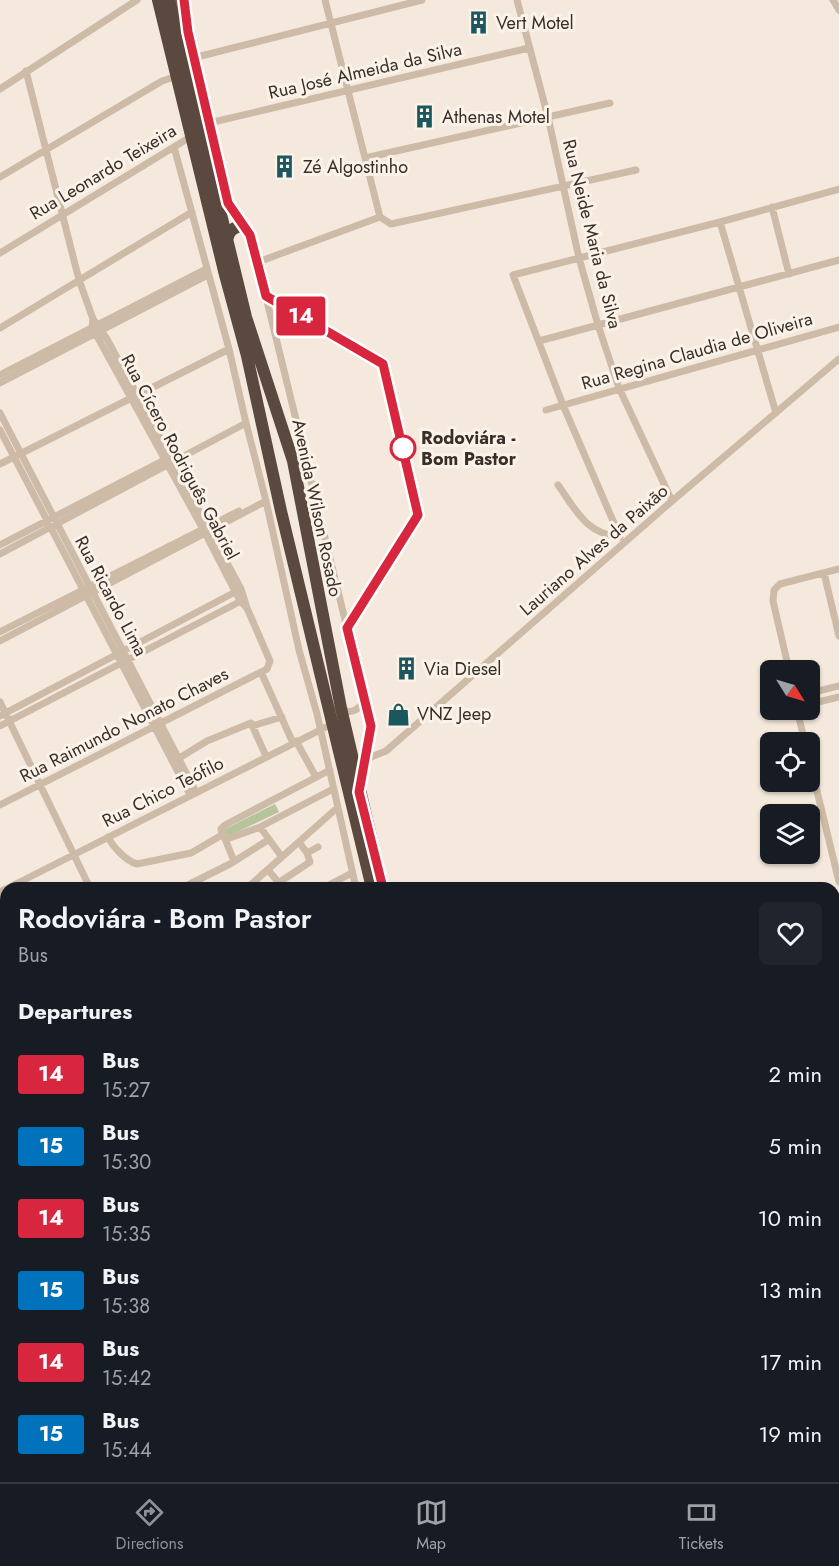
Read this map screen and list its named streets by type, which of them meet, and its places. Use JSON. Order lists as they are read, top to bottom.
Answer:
{
  "streets": {
    "highway": ["Avenida Wilson Rosado"],
    "street": [
      "Rua José Almeida da Silva",
      "Rua Leonardo Teixeira",
      "Rua Neide Maria da Silva",
      "Rua Regina Claudia de Oliveira",
      "Rua Cícero Rodriguês Gabriel",
      "Lauriano Alves da Paixão",
      "Rua Ricardo Lima",
      "Rua Raimundo Nonato Chaves",
      "Rua Chico Teófilo"
    ]
  },
  "crossings": [
    ["Rua José Almeida da Silva", "Rua Neide Maria da Silva"],
    ["Rua Leonardo Teixeira", "Rua Cícero Rodriguês Gabriel"],
    ["Rua Leonardo Teixeira", "Avenida Wilson Rosado"],
    ["Rua Neide Maria da Silva", "Rua Regina Claudia de Oliveira"],
    ["Rua Neide Maria da Silva", "Lauriano Alves da Paixão"],
    ["Rua Cícero Rodriguês Gabriel", "Rua Raimundo Nonato Chaves"],
    ["Avenida Wilson Rosado", "Rua Chico Teófilo"],
    ["Rua Ricardo Lima", "Rua Raimundo Nonato Chaves"],
    ["Rua Ricardo Lima", "Rua Chico Teófilo"]
  ],
  "places": {
    "building": [
      "Vert Motel",
      "Athenas Motel",
      "Zé Algostinho",
      "Via Diesel"
    ],
    "other": ["Rodoviára - Bom Pastor"],
    "shop": ["VNZ Jeep"]
  },
  "lines": ["bus line 14"],
  "north": "bottom right",
  "page": {
    "on_map": "14",
    "heading": [
      ["Rodoviára - Bom Pastor", "Bus"],
      "Departures"
    ],
    "list": [
      {
        "mark": "14",
        "name": "Bus",
        "note": "15:27",
        "value": "2 min"
      },
      {
        "mark": "15",
        "name": "Bus",
        "note": "15:30",
        "value": "5 min"
      },
      {
        "mark": "14",
        "name": "Bus",
        "note": "15:35",
        "value": "10 min"
      },
      {
        "mark": "15",
        "name": "Bus",
        "note": "15:38",
        "value": "13 min"
      },
      {
        "mark": "14",
        "name": "Bus",
        "note": "15:42",
        "value": "17 min"
      },
      {
        "mark": "15",
        "name": "Bus",
        "note": "15:44",
        "value": "19 min"
      }
    ],
    "tabs": ["Directions", "Map", "Tickets"]
  }
}
